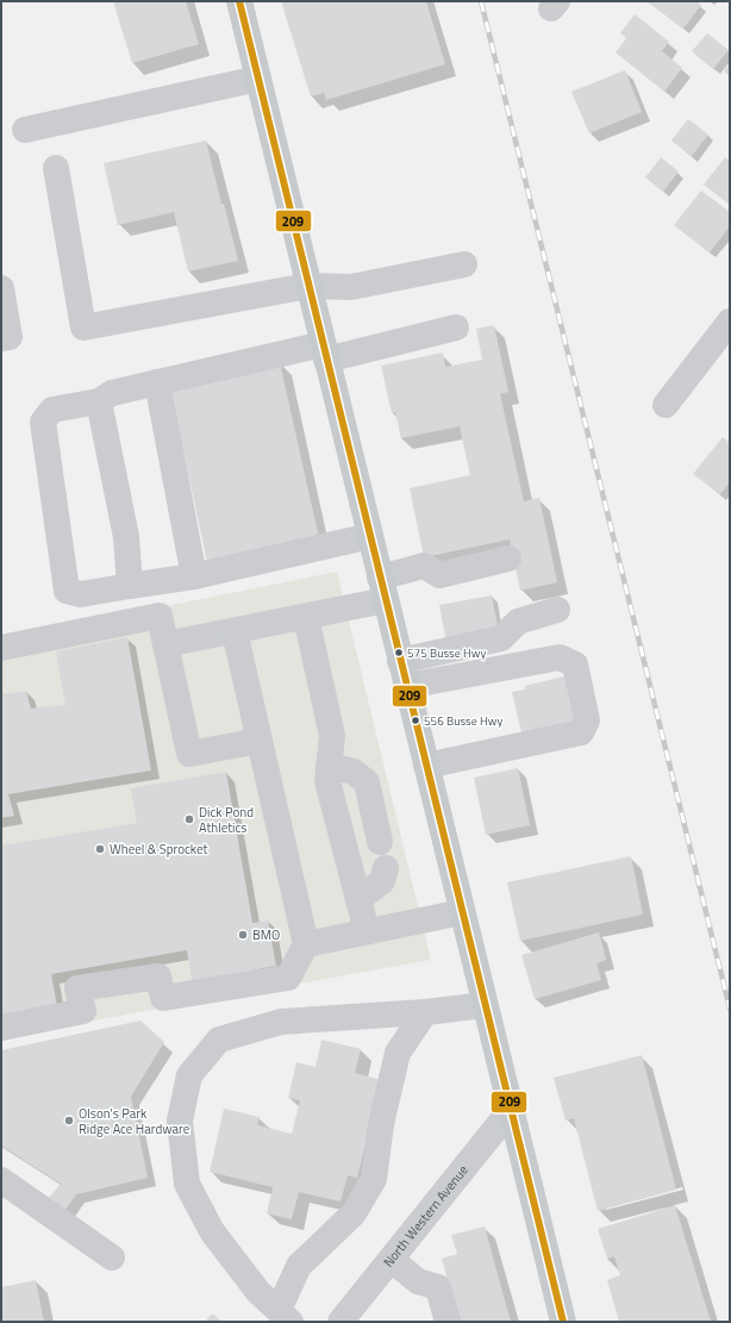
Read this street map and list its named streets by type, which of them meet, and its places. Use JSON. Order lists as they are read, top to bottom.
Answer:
{
  "streets": {
    "street": ["North Western Avenue"]
  },
  "places": [
    "575 Busse Hwy",
    "556 Busse Hwy",
    "Dick Pond Athletics",
    "Wheel & Sprocket",
    "BMO",
    "Olson's Park Ridge Ace Hardware"
  ],
  "lines": ["transit line 209"]
}
